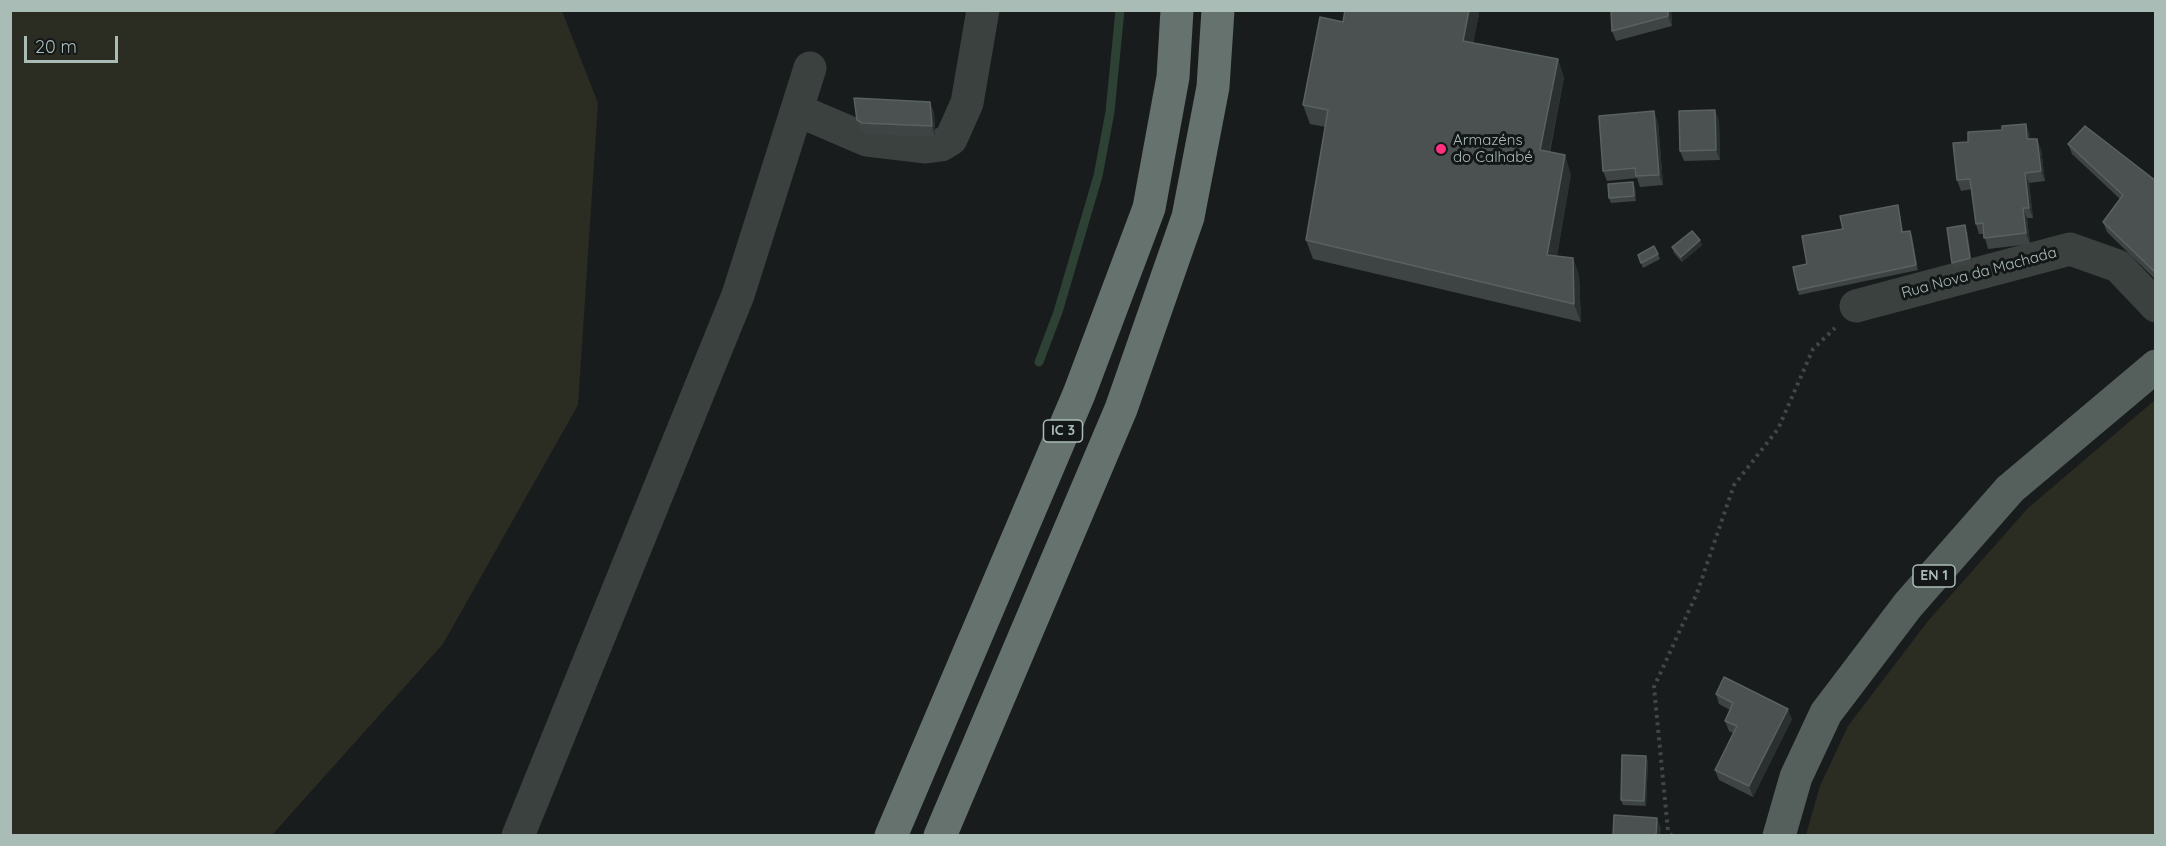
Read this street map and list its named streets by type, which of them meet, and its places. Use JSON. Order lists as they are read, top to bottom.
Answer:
{
  "streets": {
    "highway": ["IC 3"],
    "main road": ["EN 1"],
    "street": ["Rua Nova da Machada"]
  },
  "places": ["Armazéns do Calhabé"],
  "scale_bar": "20 m"
}
